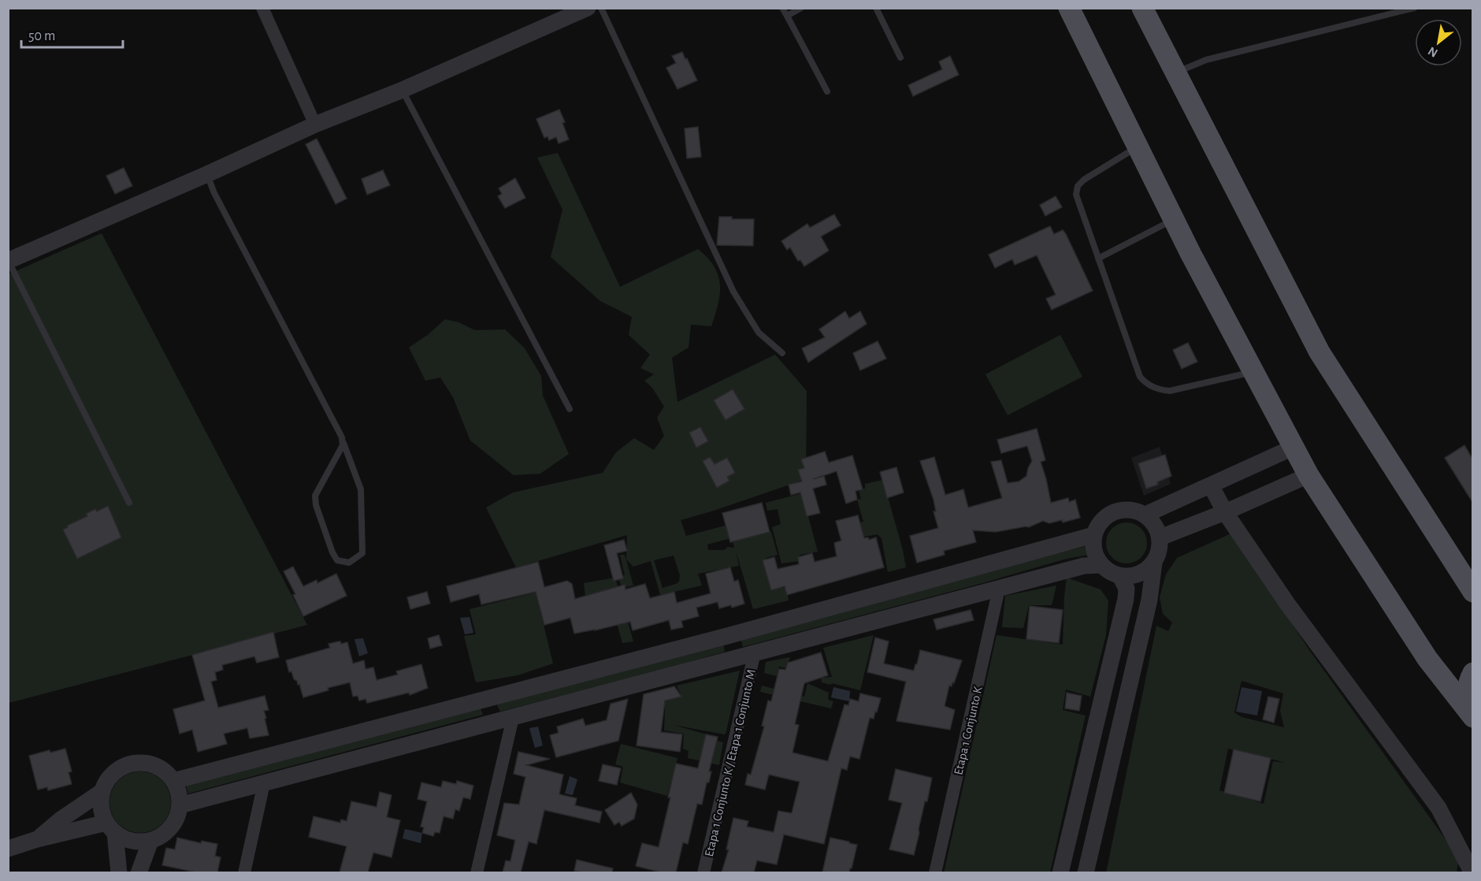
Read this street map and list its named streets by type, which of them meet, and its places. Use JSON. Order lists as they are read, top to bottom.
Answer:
{
  "streets": {
    "street": ["Etapa 1 Conjunto K", "Etapa 1 Conjunto K / Etapa 1 Conjunto M"]
  },
  "scale_bar": "50 m",
  "north": "bottom left"
}
